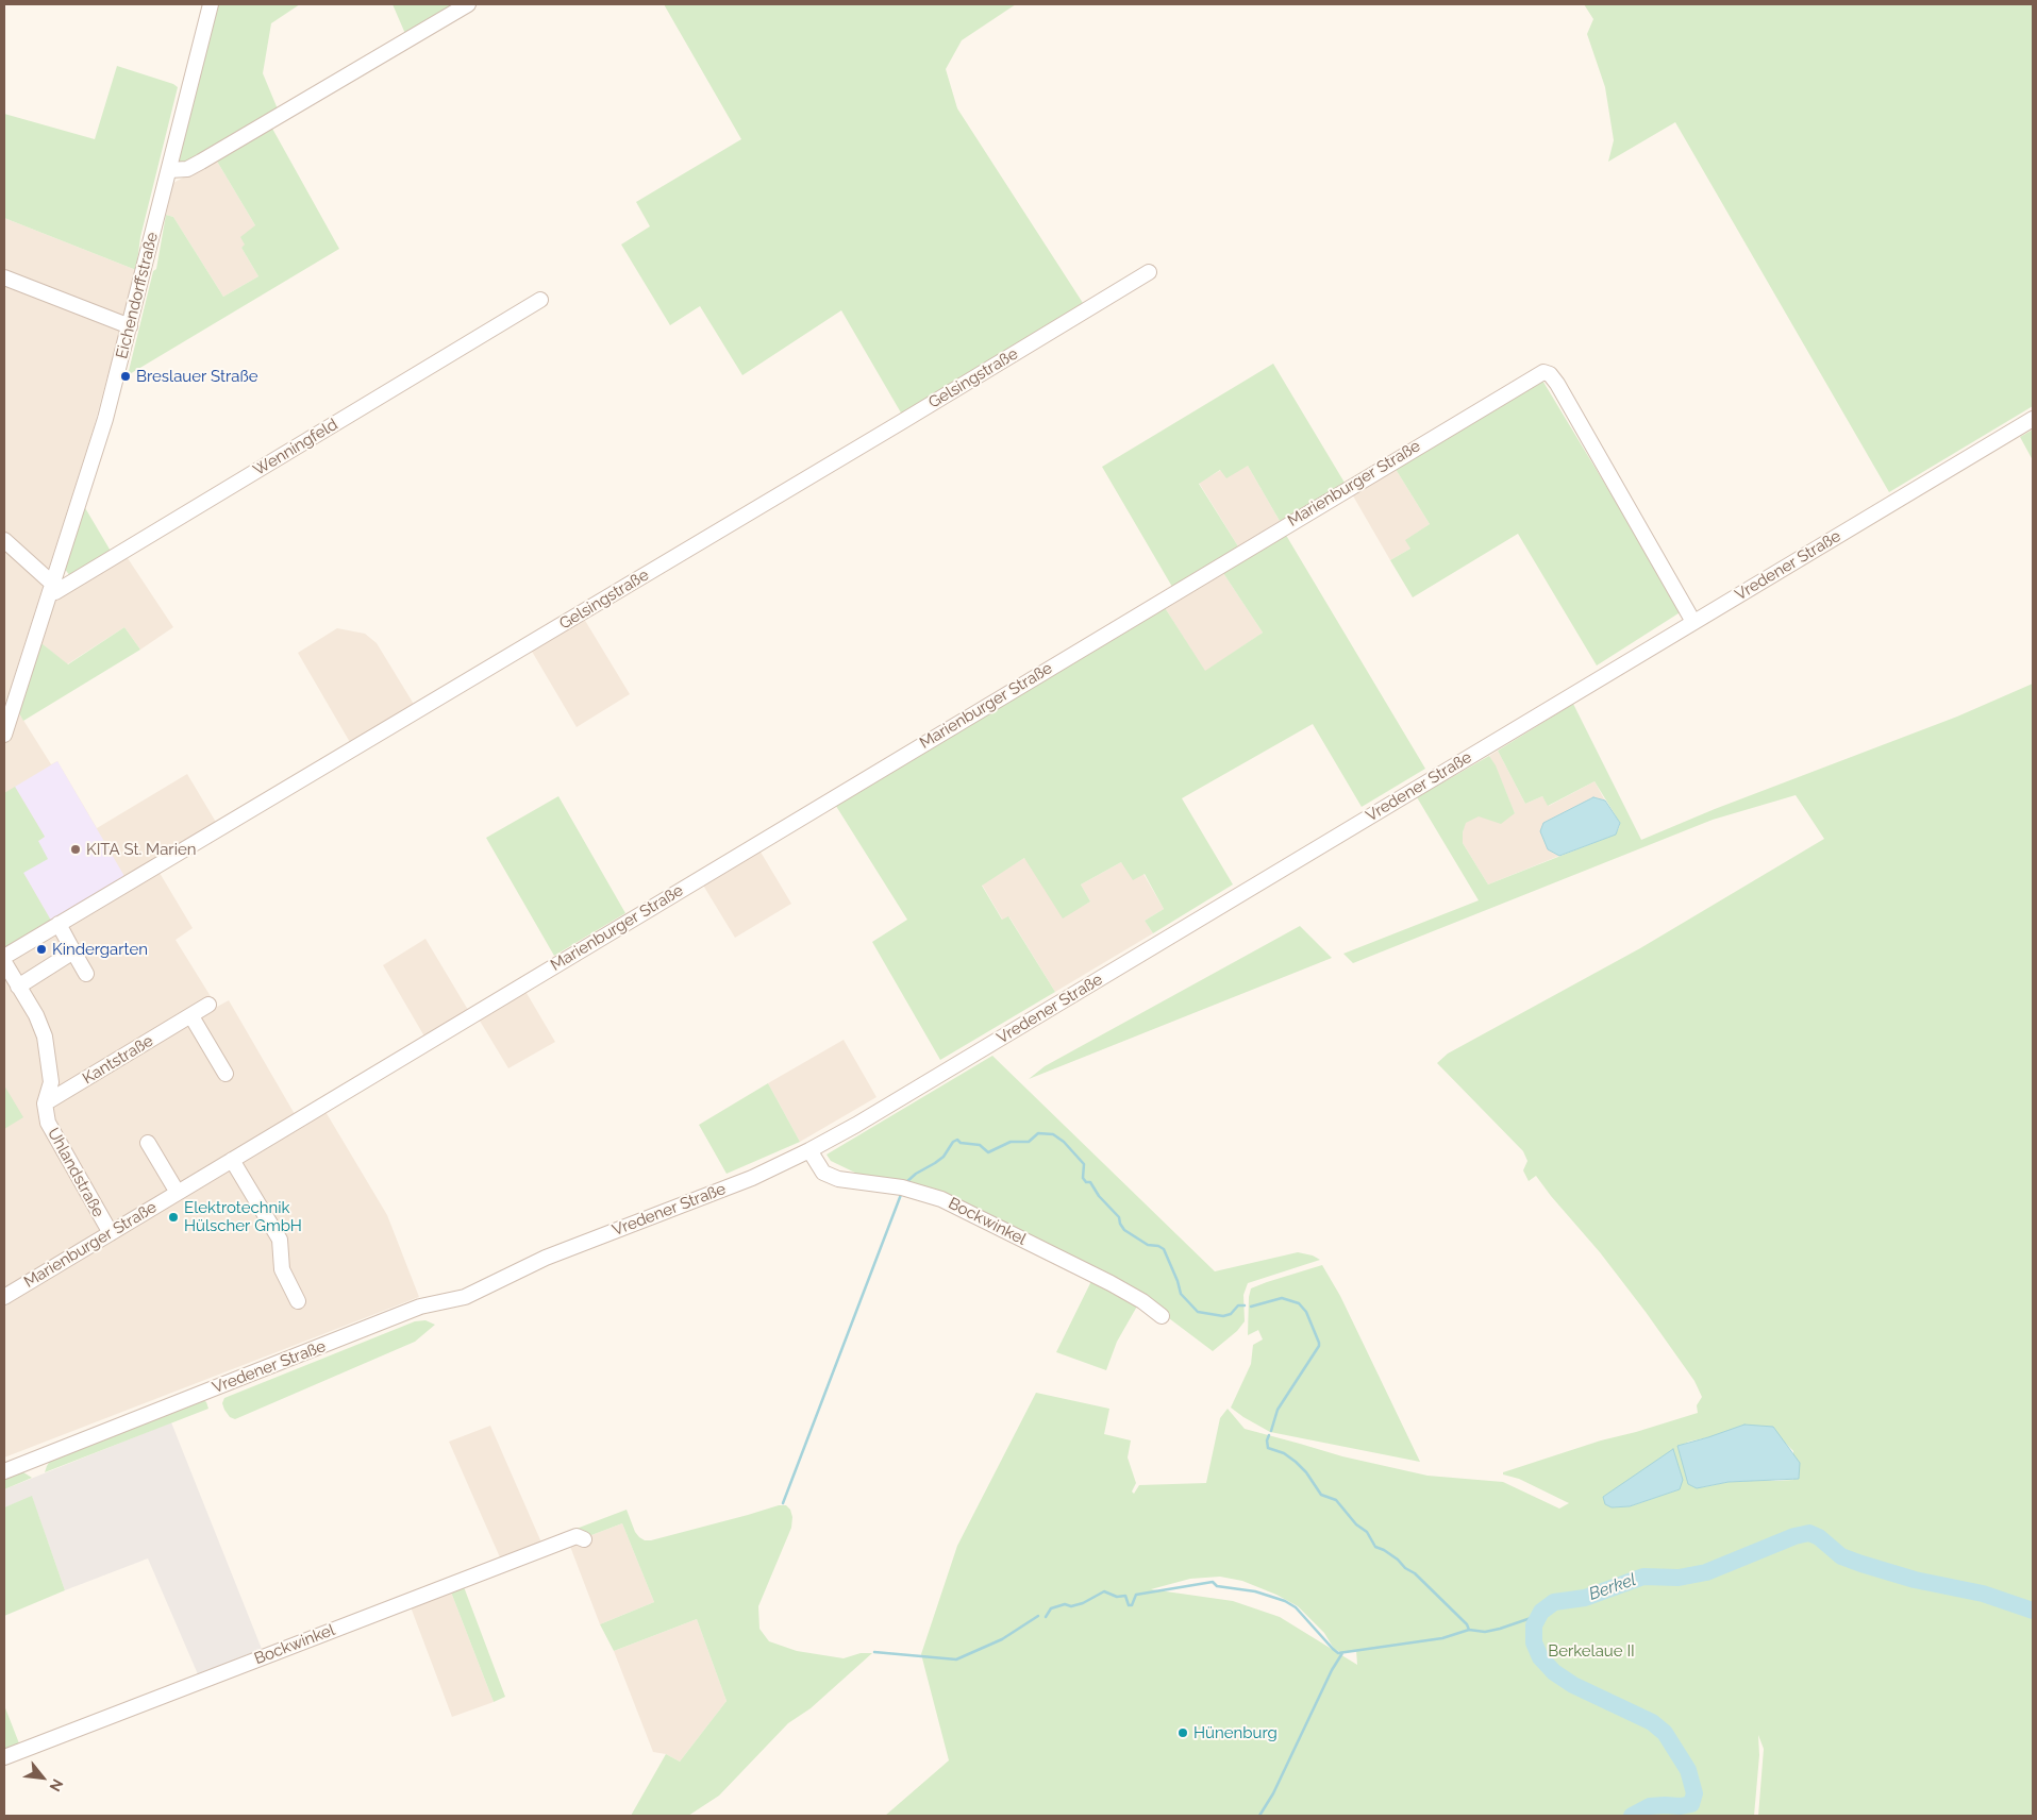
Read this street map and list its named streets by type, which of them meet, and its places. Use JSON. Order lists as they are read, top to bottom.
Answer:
{
  "streets": {
    "street": [
      "Eichendorffstraße",
      "Gelsingstraße",
      "Wenningfeld",
      "Marienburger Straße",
      "Vredener Straße",
      "Kantstraße",
      "Uhlandstraße",
      "Bockwinkel"
    ]
  },
  "crossings": [
    ["Eichendorffstraße", "Wenningfeld"],
    ["Marienburger Straße", "Vredener Straße"],
    ["Marienburger Straße", "Uhlandstraße"],
    ["Vredener Straße", "Bockwinkel"],
    ["Kantstraße", "Uhlandstraße"]
  ],
  "water": ["Berkel"],
  "parks": ["Berkelaue II"],
  "places": [
    "Breslauer Straße",
    "KITA St. Marien",
    "Kindergarten",
    "Elektrotechnik Hülscher GmbH",
    "Hünenburg"
  ],
  "north": "bottom right"
}
